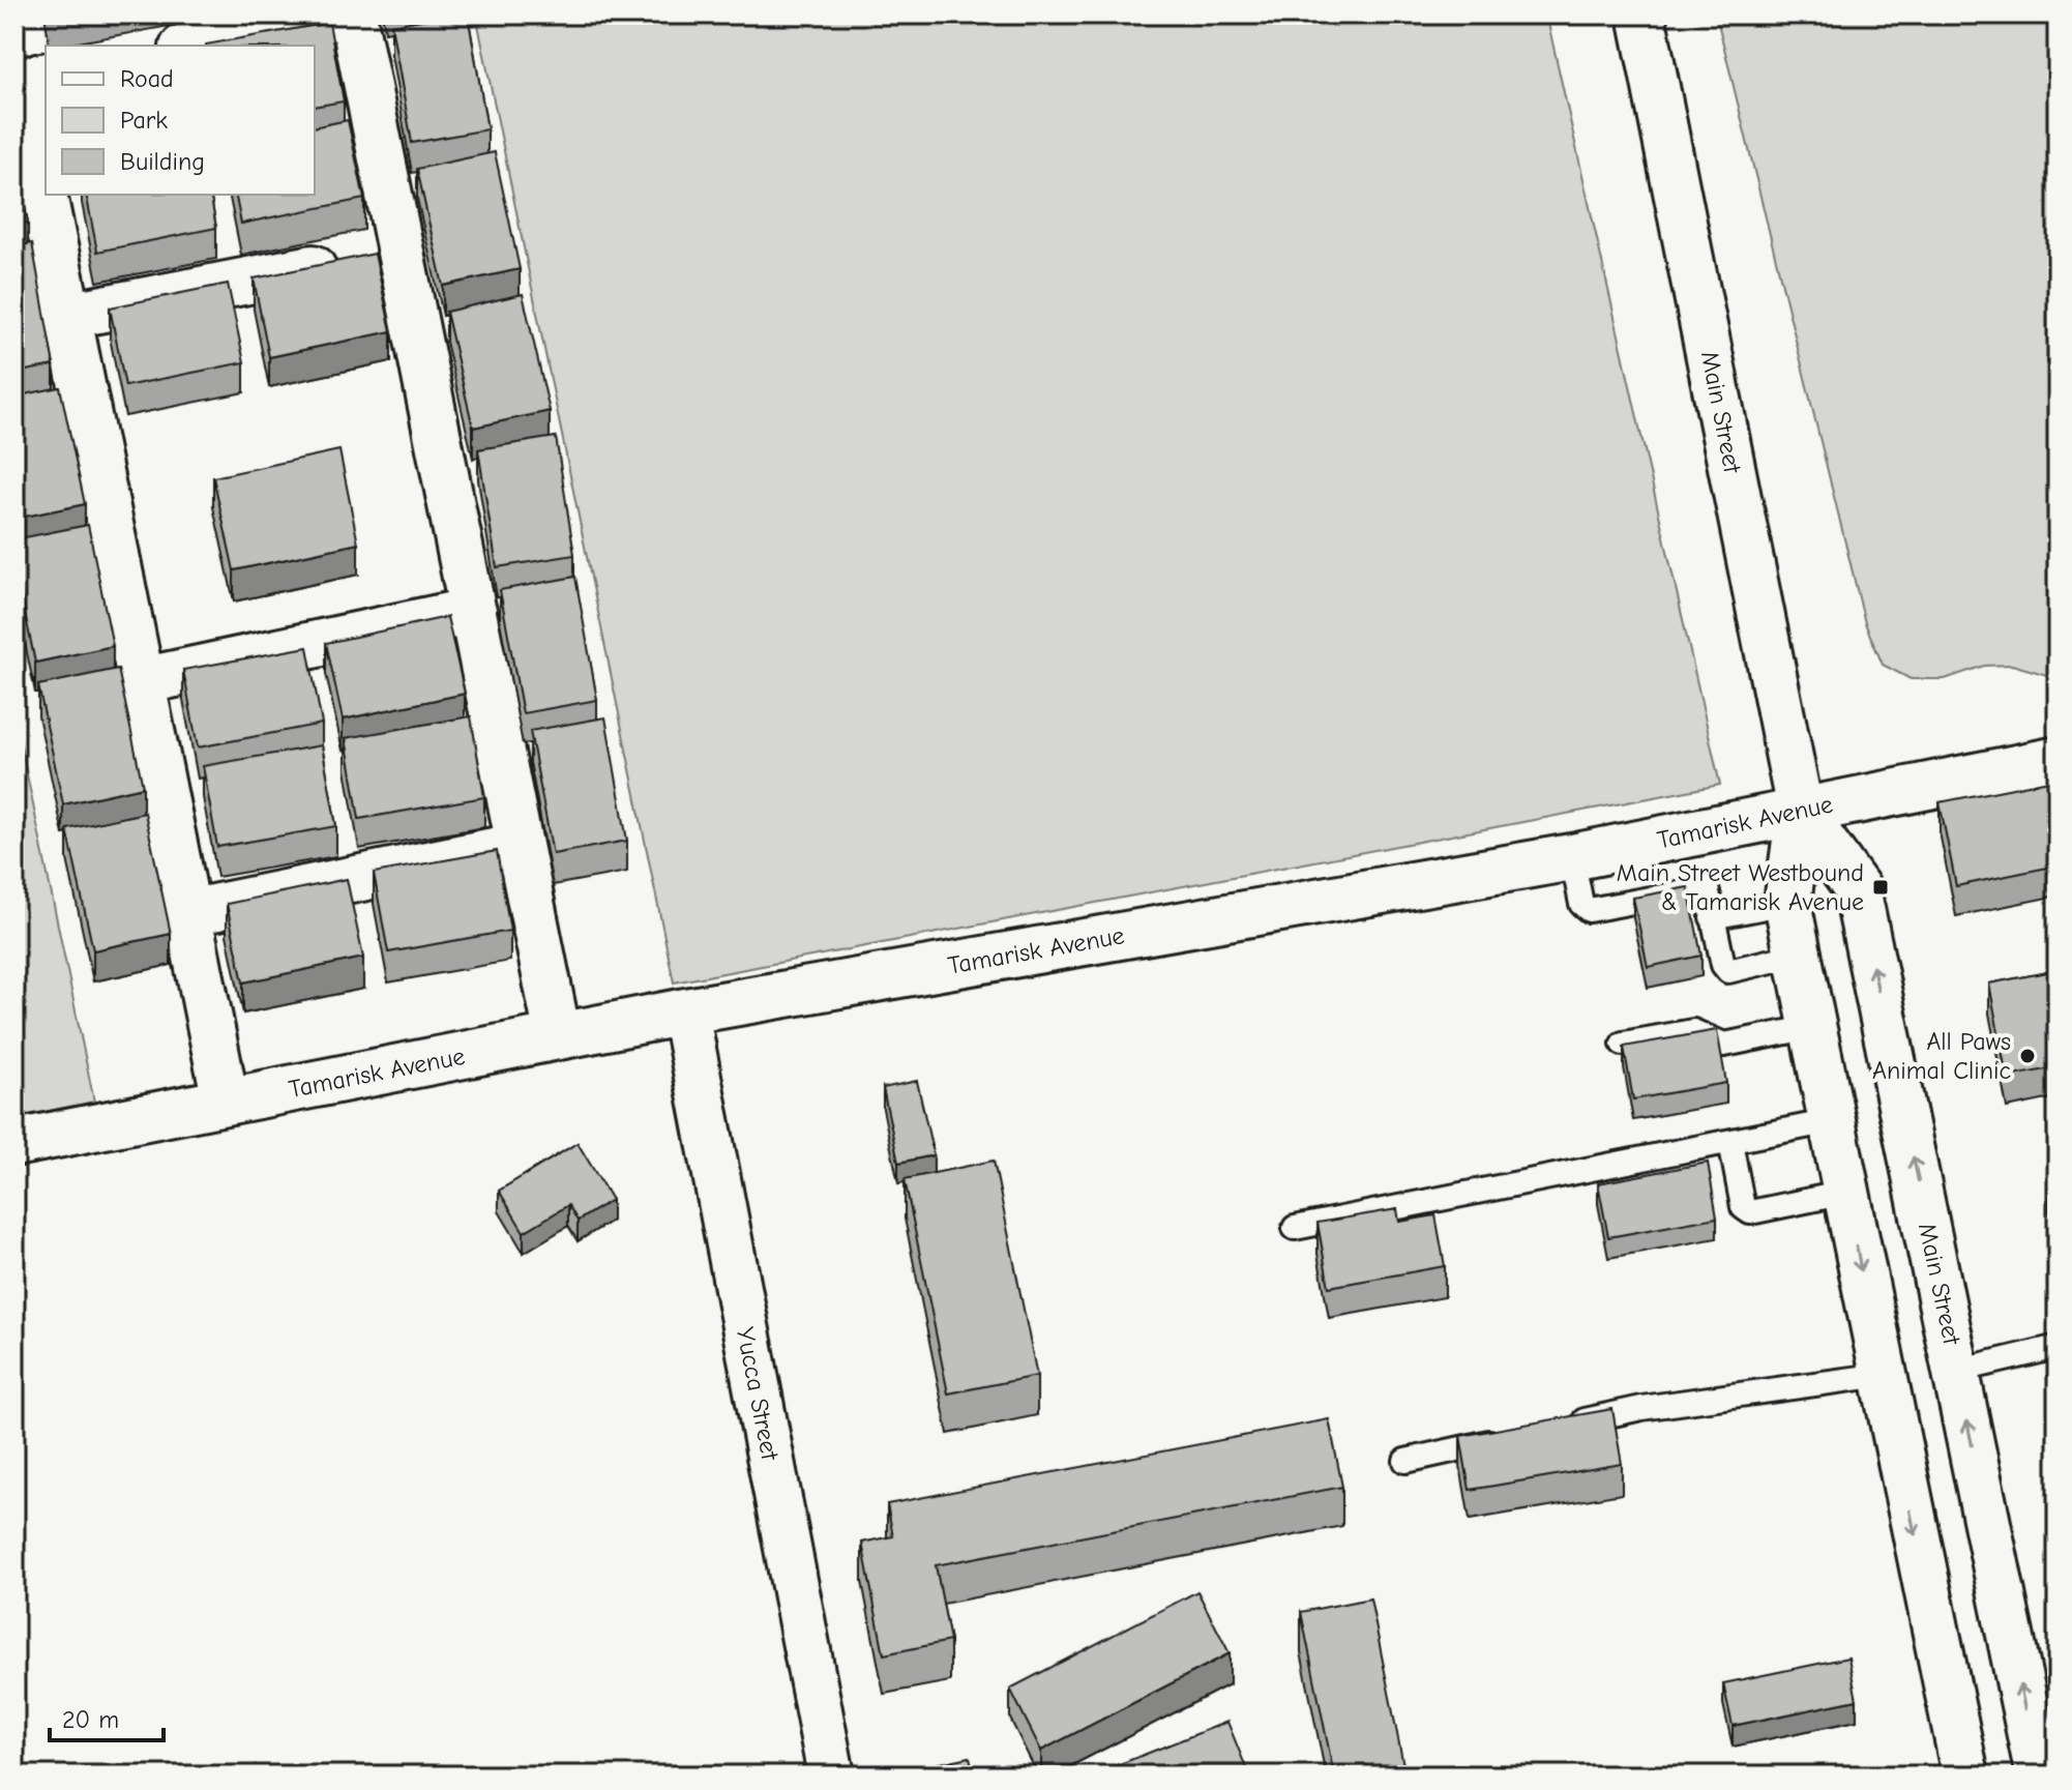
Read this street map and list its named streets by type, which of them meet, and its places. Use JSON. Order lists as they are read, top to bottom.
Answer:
{
  "streets": {
    "street": ["Main Street", "Tamarisk Avenue", "Yucca Street"]
  },
  "crossings": [
    ["Main Street", "Tamarisk Avenue"],
    ["Tamarisk Avenue", "Yucca Street"]
  ],
  "places": {
    "transit": ["Main Street Westbound & Tamarisk Avenue"],
    "other": ["All Paws Animal Clinic"]
  },
  "legend": ["Road", "Park", "Building"],
  "scale_bar": "20 m"
}
